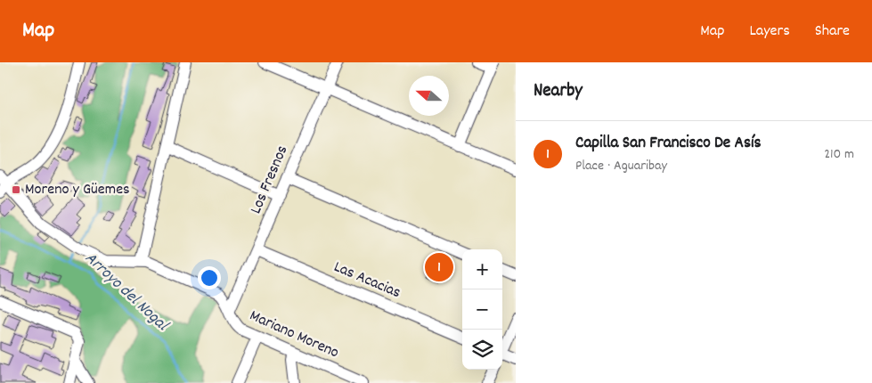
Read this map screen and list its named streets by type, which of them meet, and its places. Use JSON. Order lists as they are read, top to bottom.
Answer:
{
  "streets": {
    "street": ["Los Fresnos", "Las Acacias", "Mariano Moreno"]
  },
  "crossings": [
    ["Los Fresnos", "Las Acacias"],
    ["Los Fresnos", "Mariano Moreno"]
  ],
  "water": ["Arroyo del Nogal"],
  "places": {
    "transit": ["Moreno y Güemes"]
  },
  "north": "left",
  "page": {
    "header": "Map",
    "nav": ["Map", "Layers", "Share"],
    "heading": "Nearby",
    "list": [
      {
        "mark": "1",
        "name": "Capilla San Francisco De Asís",
        "note": "Place · Aguaribay",
        "value": "210 m"
      }
    ],
    "map_buttons": ["+", "−"],
    "pins": "1"
  }
}
